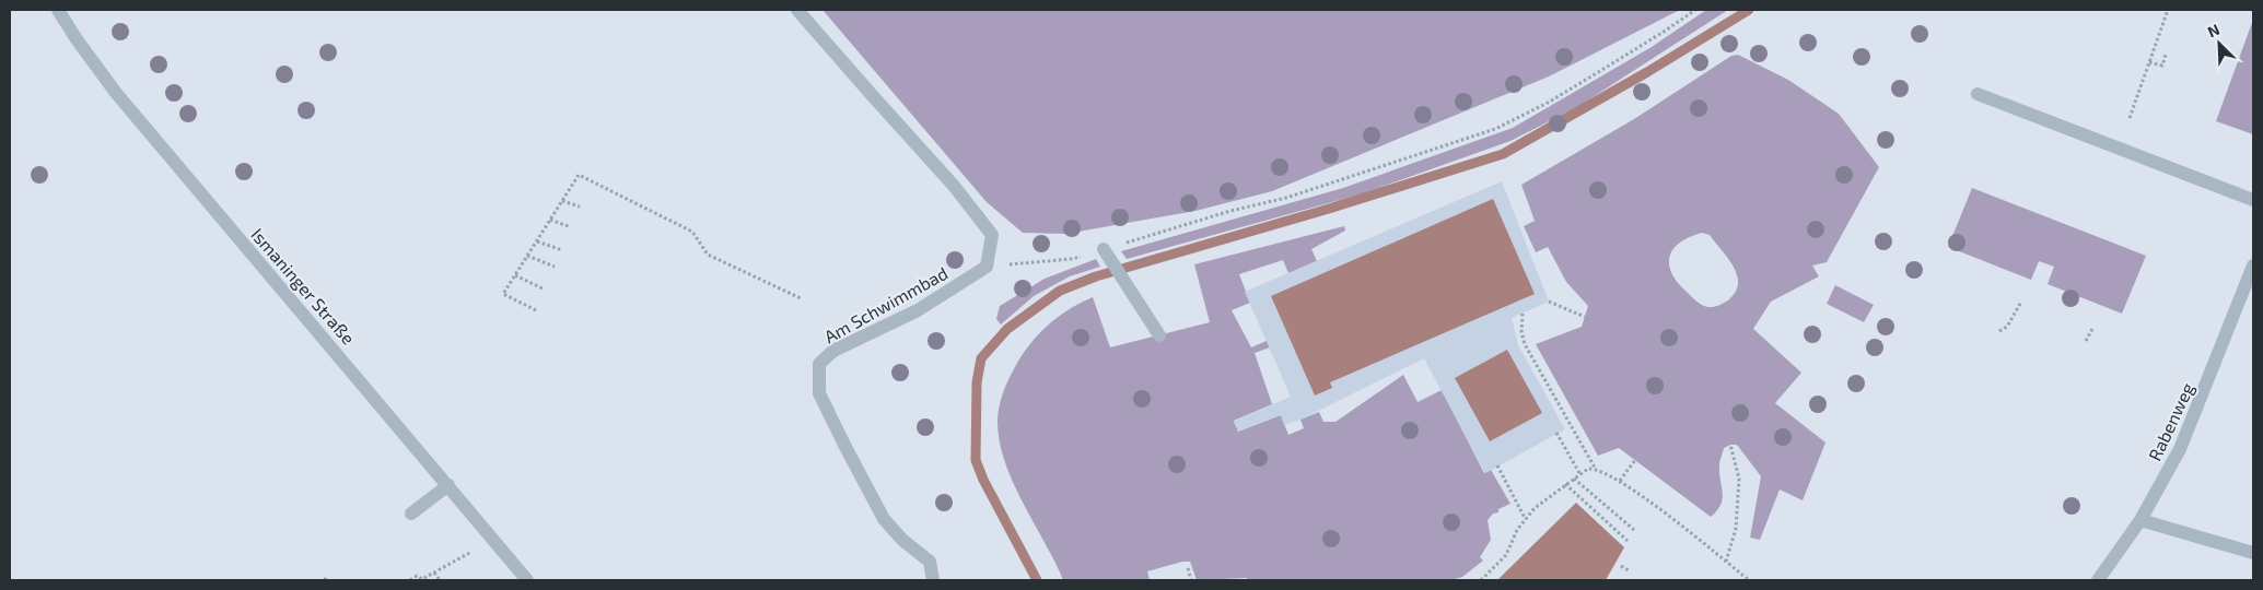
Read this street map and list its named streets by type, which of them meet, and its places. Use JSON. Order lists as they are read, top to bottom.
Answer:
{
  "streets": {
    "street": ["Ismaninger Straße", "Am Schwimmbad", "Rabenweg"]
  },
  "north": "top left"
}
